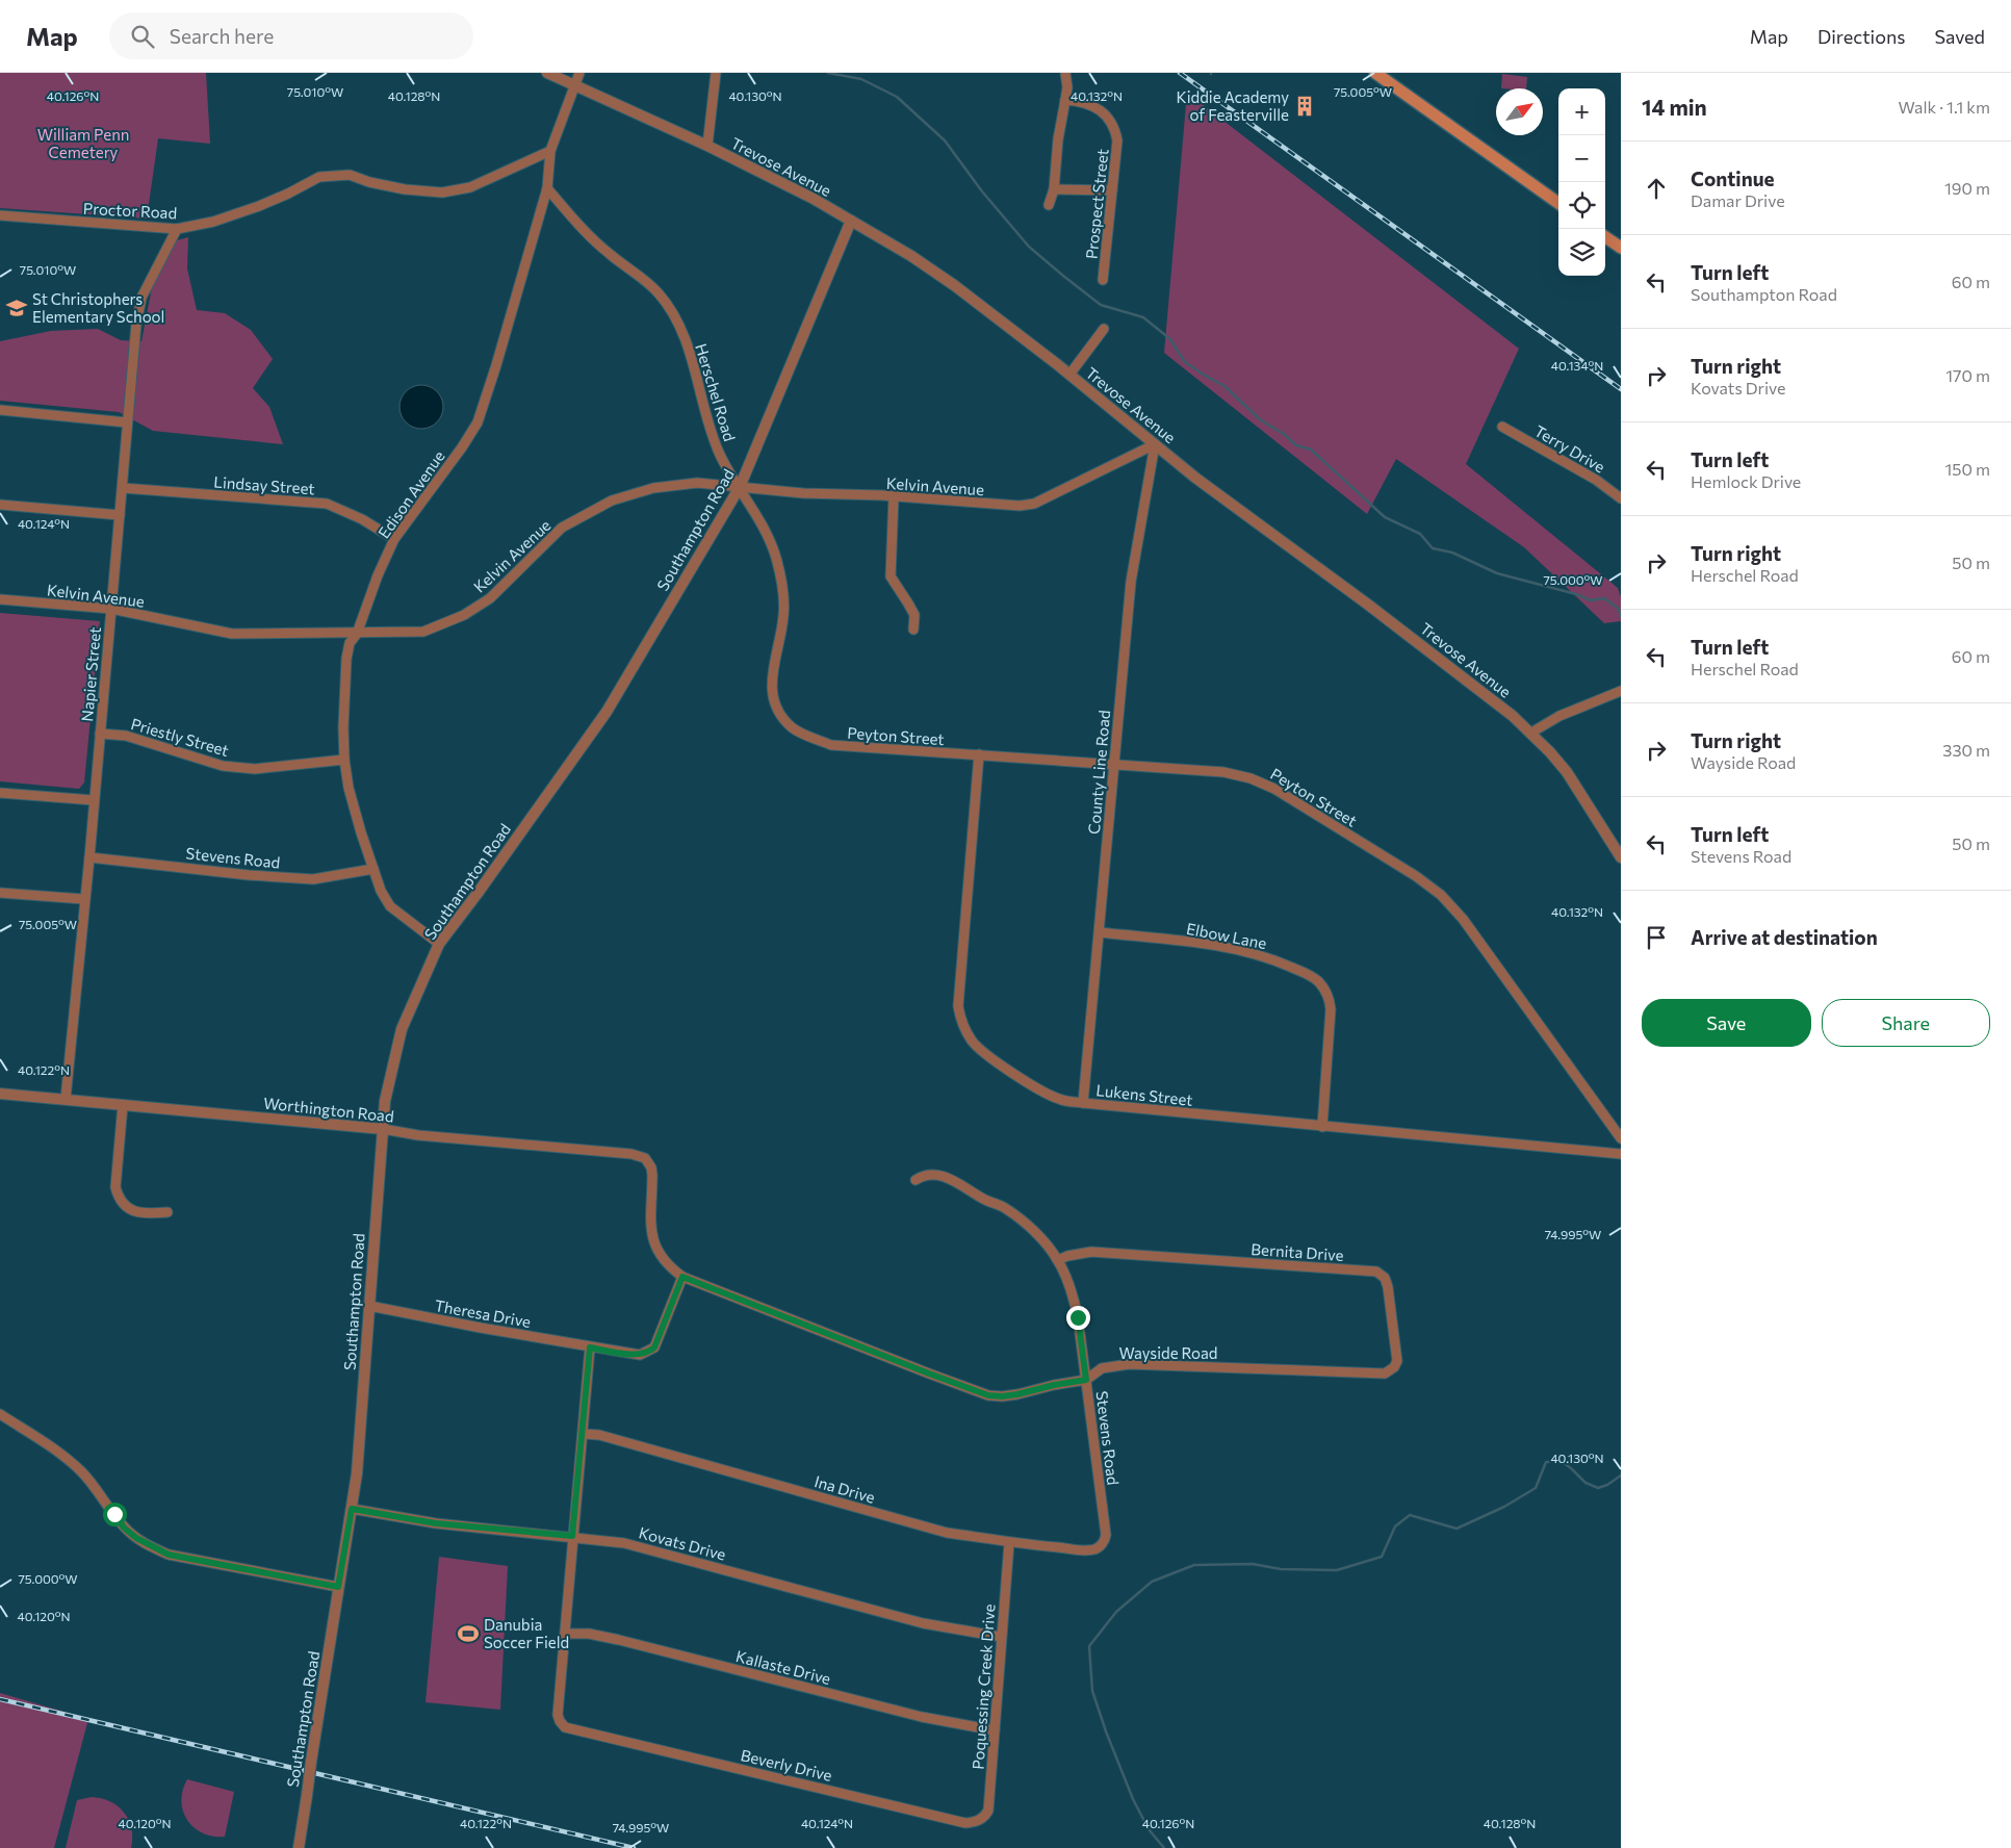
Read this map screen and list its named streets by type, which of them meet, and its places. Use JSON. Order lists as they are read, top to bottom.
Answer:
{
  "streets": {
    "street": [
      "Trevose Avenue",
      "Prospect Street",
      "Proctor Road",
      "Herschel Road",
      "Terry Drive",
      "Lindsay Street",
      "Kelvin Avenue",
      "Edison Avenue",
      "Southampton Road",
      "Napier Street",
      "Peyton Street",
      "Priestly Street",
      "County Line Road",
      "Stevens Road",
      "Elbow Lane",
      "Lukens Street",
      "Worthington Road",
      "Bernita Drive",
      "Theresa Drive",
      "Wayside Road",
      "Ina Drive",
      "Kovats Drive",
      "Kallaste Drive",
      "Poquessing Creek Drive",
      "Beverly Drive"
    ]
  },
  "crossings": [
    ["Trevose Avenue", "Kelvin Avenue"],
    ["Trevose Avenue", "Edison Avenue"],
    ["Trevose Avenue", "Southampton Road"],
    ["Trevose Avenue", "County Line Road"],
    ["Proctor Road", "Edison Avenue"],
    ["Proctor Road", "Napier Street"],
    ["Herschel Road", "Kelvin Avenue"],
    ["Herschel Road", "Edison Avenue"],
    ["Herschel Road", "Southampton Road"],
    ["Herschel Road", "Peyton Street"],
    ["Lindsay Street", "Edison Avenue"],
    ["Lindsay Street", "Napier Street"],
    ["Kelvin Avenue", "Edison Avenue"],
    ["Kelvin Avenue", "Southampton Road"],
    ["Kelvin Avenue", "Napier Street"],
    ["Kelvin Avenue", "County Line Road"],
    ["Edison Avenue", "Southampton Road"],
    ["Edison Avenue", "Priestly Street"],
    ["Edison Avenue", "Stevens Road"],
    ["Southampton Road", "Worthington Road"],
    ["Southampton Road", "Theresa Drive"],
    ["Southampton Road", "Kovats Drive"],
    ["Napier Street", "Priestly Street"],
    ["Napier Street", "Stevens Road"],
    ["Napier Street", "Worthington Road"],
    ["Peyton Street", "County Line Road"],
    ["Peyton Street", "Lukens Street"],
    ["County Line Road", "Elbow Lane"],
    ["County Line Road", "Lukens Street"],
    ["Stevens Road", "Bernita Drive"],
    ["Stevens Road", "Wayside Road"],
    ["Stevens Road", "Ina Drive"],
    ["Elbow Lane", "Lukens Street"],
    ["Worthington Road", "Wayside Road"],
    ["Bernita Drive", "Wayside Road"],
    ["Theresa Drive", "Beverly Drive"],
    ["Ina Drive", "Poquessing Creek Drive"],
    ["Ina Drive", "Beverly Drive"],
    ["Kovats Drive", "Poquessing Creek Drive"],
    ["Kovats Drive", "Beverly Drive"],
    ["Kallaste Drive", "Poquessing Creek Drive"],
    ["Kallaste Drive", "Beverly Drive"],
    ["Poquessing Creek Drive", "Beverly Drive"]
  ],
  "parks": ["William Penn Cemetery"],
  "places": {
    "building": ["Kiddie Academy of Feasterville"],
    "school or university": ["St Christophers Elementary School"],
    "sports": ["Danubia Soccer Field"]
  },
  "north": "top right",
  "page": {
    "header": "Map",
    "search": "Search here",
    "nav": ["Map", "Directions", "Saved"],
    "heading": ["14 min", "Walk · 1.1 km"],
    "map_buttons": ["+", "−"],
    "list": [
      ["Continue", "Damar Drive", "190 m"],
      ["Turn left", "Southampton Road", "60 m"],
      ["Turn right", "Kovats Drive", "170 m"],
      ["Turn left", "Hemlock Drive", "150 m"],
      ["Turn right", "Herschel Road", "50 m"],
      ["Turn left", "Herschel Road", "60 m"],
      ["Turn right", "Wayside Road", "330 m"],
      ["Turn left", "Stevens Road", "50 m"],
      "Arrive at destination"
    ],
    "buttons": ["Save", "Share"]
  },
  "coordinates": [
    "75.010°W",
    "75.005°W",
    "40.126°N",
    "40.128°N",
    "40.130°N",
    "40.132°N",
    "40.134°N",
    "40.124°N",
    "75.000°W",
    "40.122°N",
    "74.995°W",
    "40.120°N"
  ]
}
